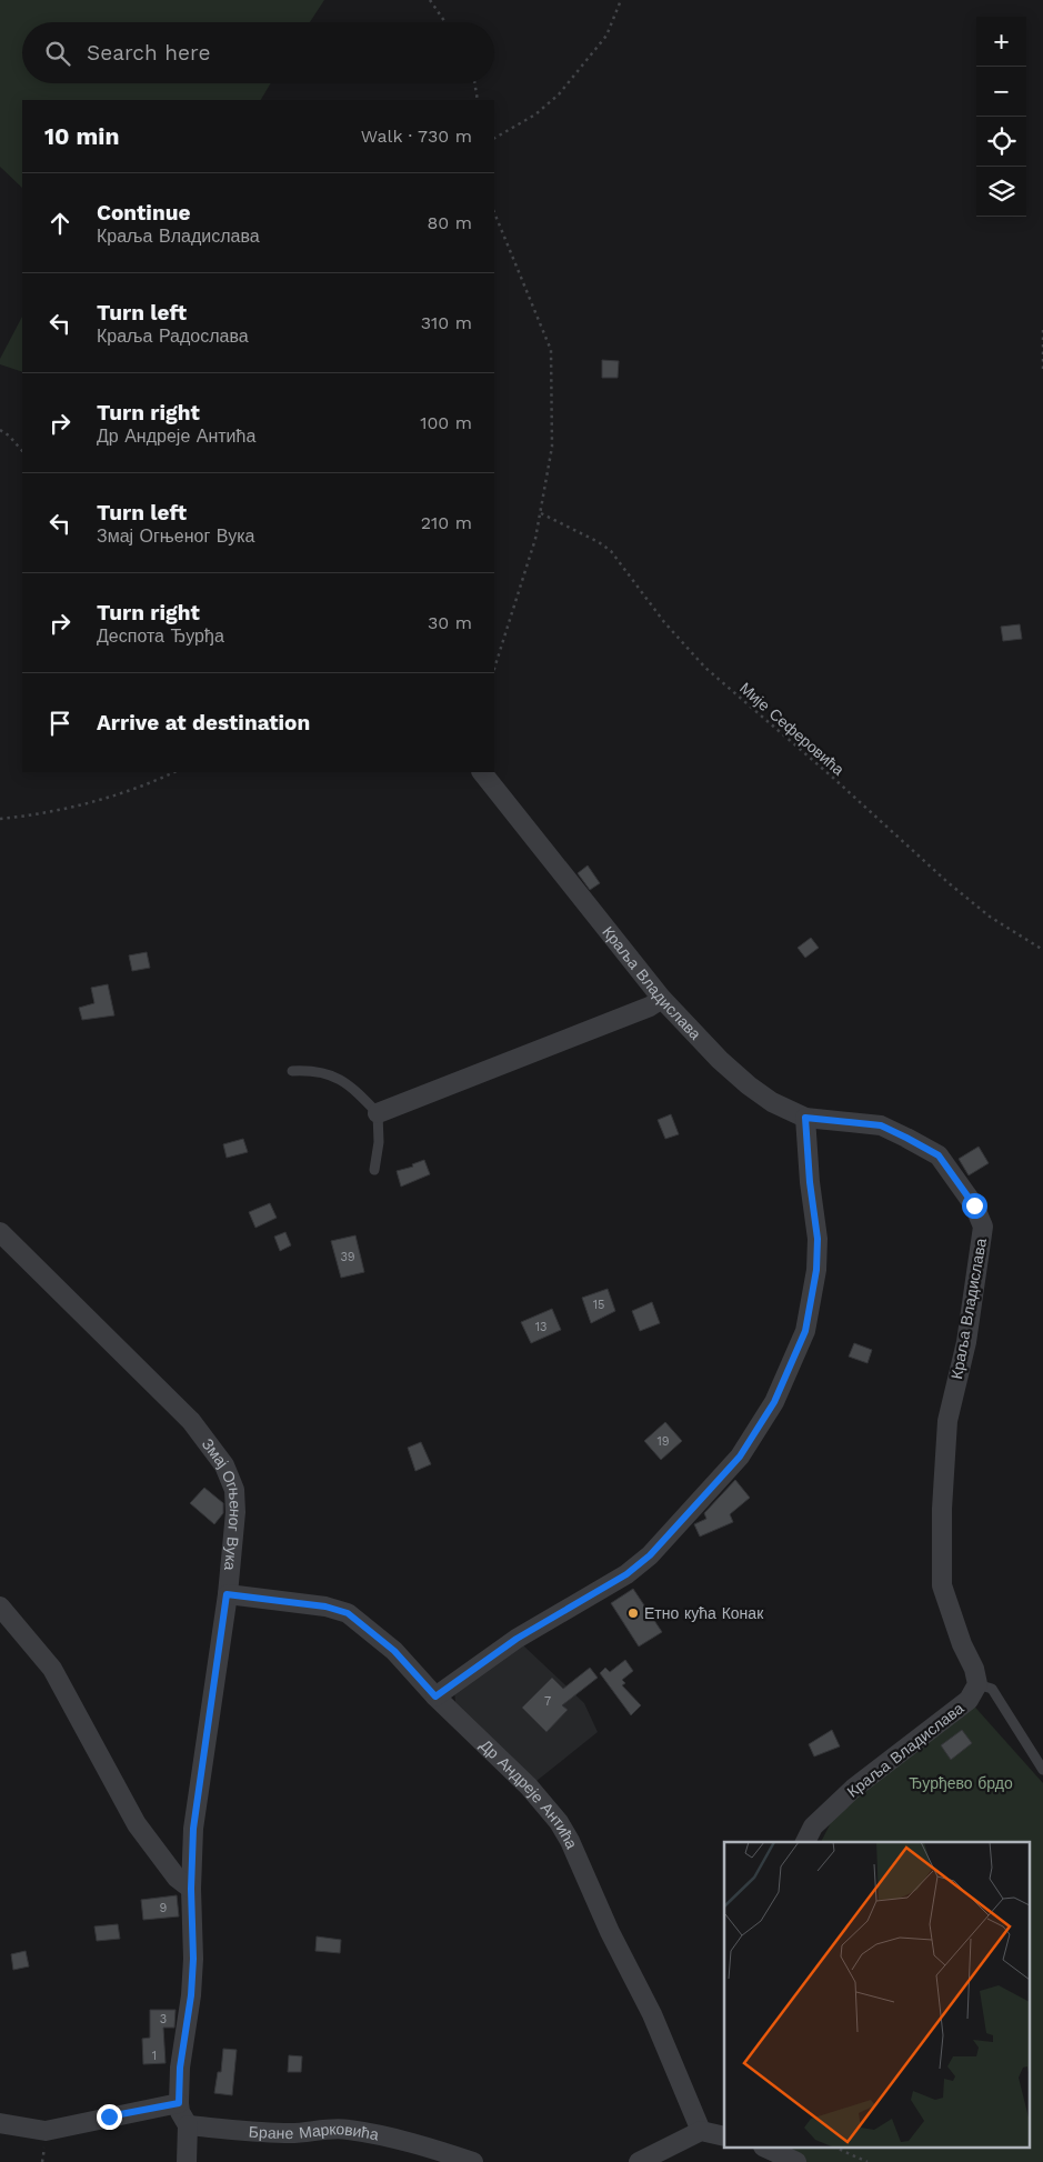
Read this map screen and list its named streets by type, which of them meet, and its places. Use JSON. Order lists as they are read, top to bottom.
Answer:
{
  "streets": {
    "street": [
      "Краља Владислава",
      "Змај Огњеног Вука",
      "Др Андреје Антића",
      "Бране Марковића"
    ],
    "path": ["Мије Сеферовића"]
  },
  "crossings": [
    ["Змај Огњеног Вука", "Др Андреје Антића"],
    ["Змај Огњеног Вука", "Бране Марковића"]
  ],
  "parks": ["Ђурђево брдо"],
  "places": ["Етно кућа Конак"],
  "house_numbers": [
    "39",
    "15",
    "13",
    "19",
    "7",
    "9",
    "3",
    "1"
  ],
  "page": {
    "map_buttons": ["+", "−"],
    "search": "Search here",
    "heading": ["10 min", "Walk · 730 m"],
    "list": [
      ["Continue", "Краља Владислава", "80 m"],
      ["Turn left", "Краља Радослава", "310 m"],
      ["Turn right", "Др Андреје Антића", "100 m"],
      ["Turn left", "Змај Огњеног Вука", "210 m"],
      ["Turn right", "Деспота Ђурђа", "30 m"],
      "Arrive at destination"
    ]
  }
}
